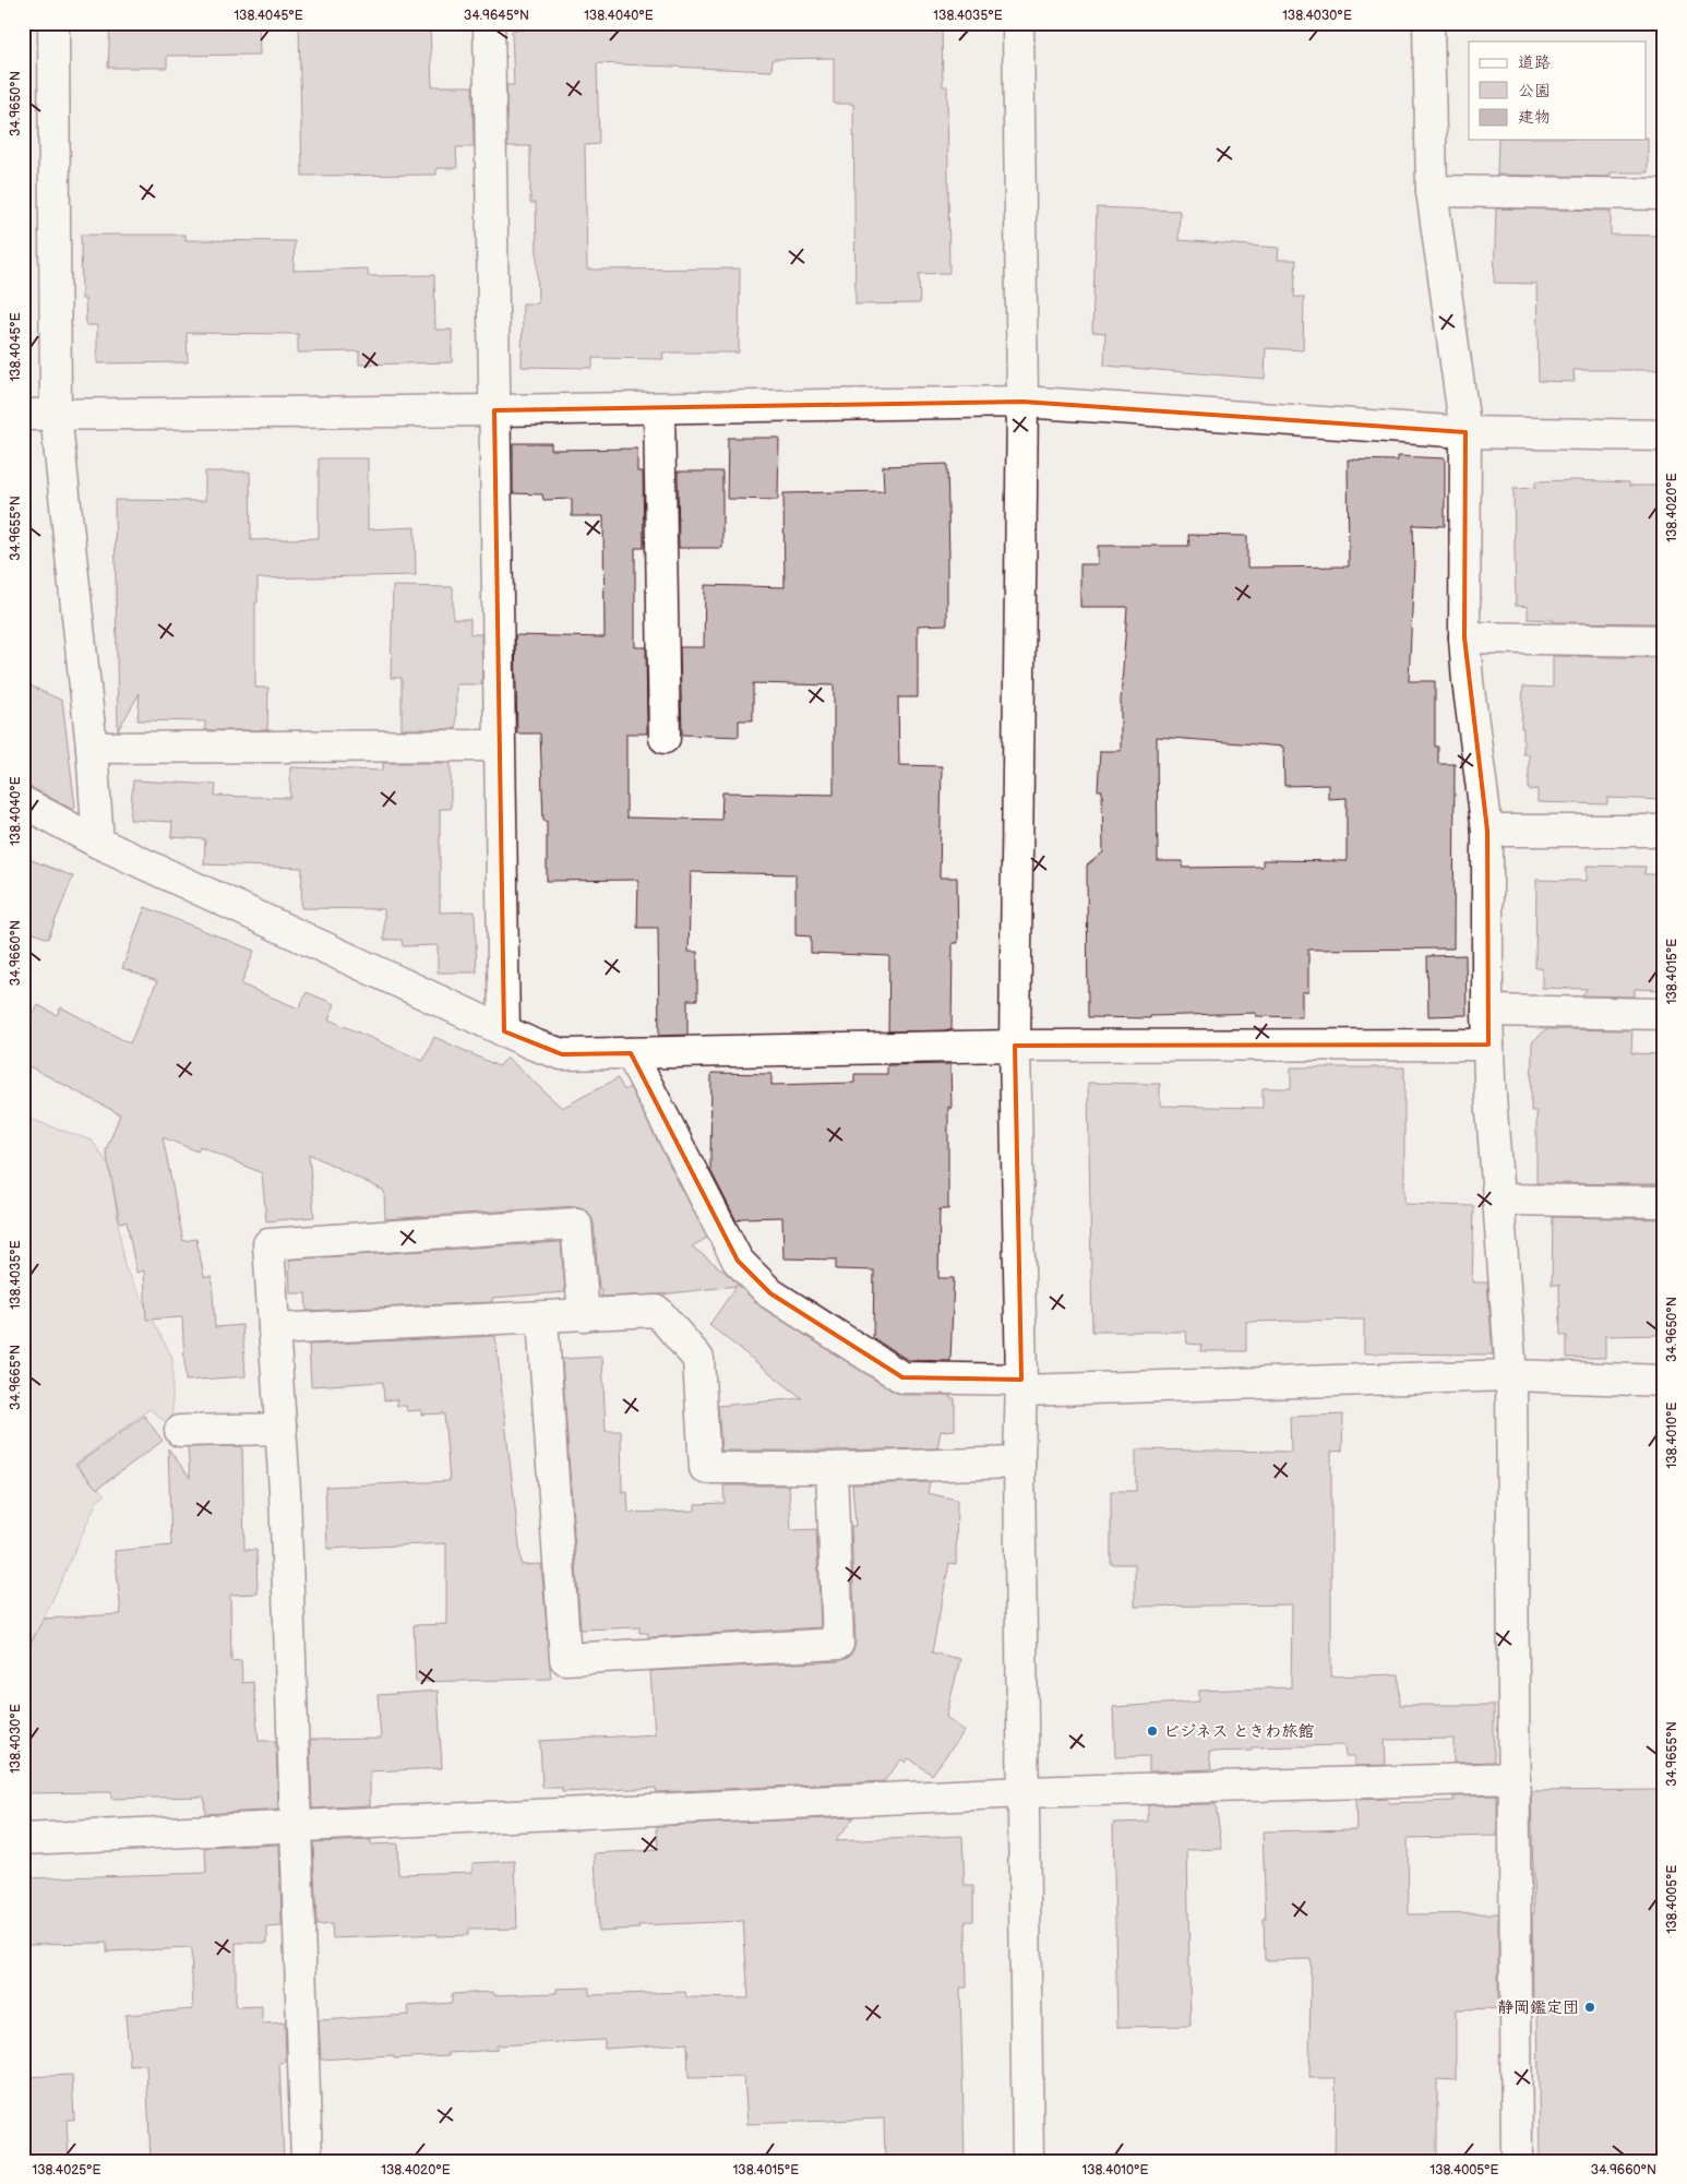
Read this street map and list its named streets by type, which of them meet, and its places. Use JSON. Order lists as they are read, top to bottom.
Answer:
{
  "places": ["ビジネス ときわ旅館", "静岡鑑定団"],
  "legend": ["道路", "公園", "建物"],
  "coordinates": [
    "138.4045°E",
    "34.9645°N",
    "138.4040°E",
    "138.4035°E",
    "138.4030°E",
    "34.9650°N",
    "138.4020°E",
    "34.9655°N",
    "34.9660°N",
    "138.4015°E",
    "34.9665°N",
    "138.4010°E",
    "138.4005°E",
    "138.4025°E"
  ]
}
